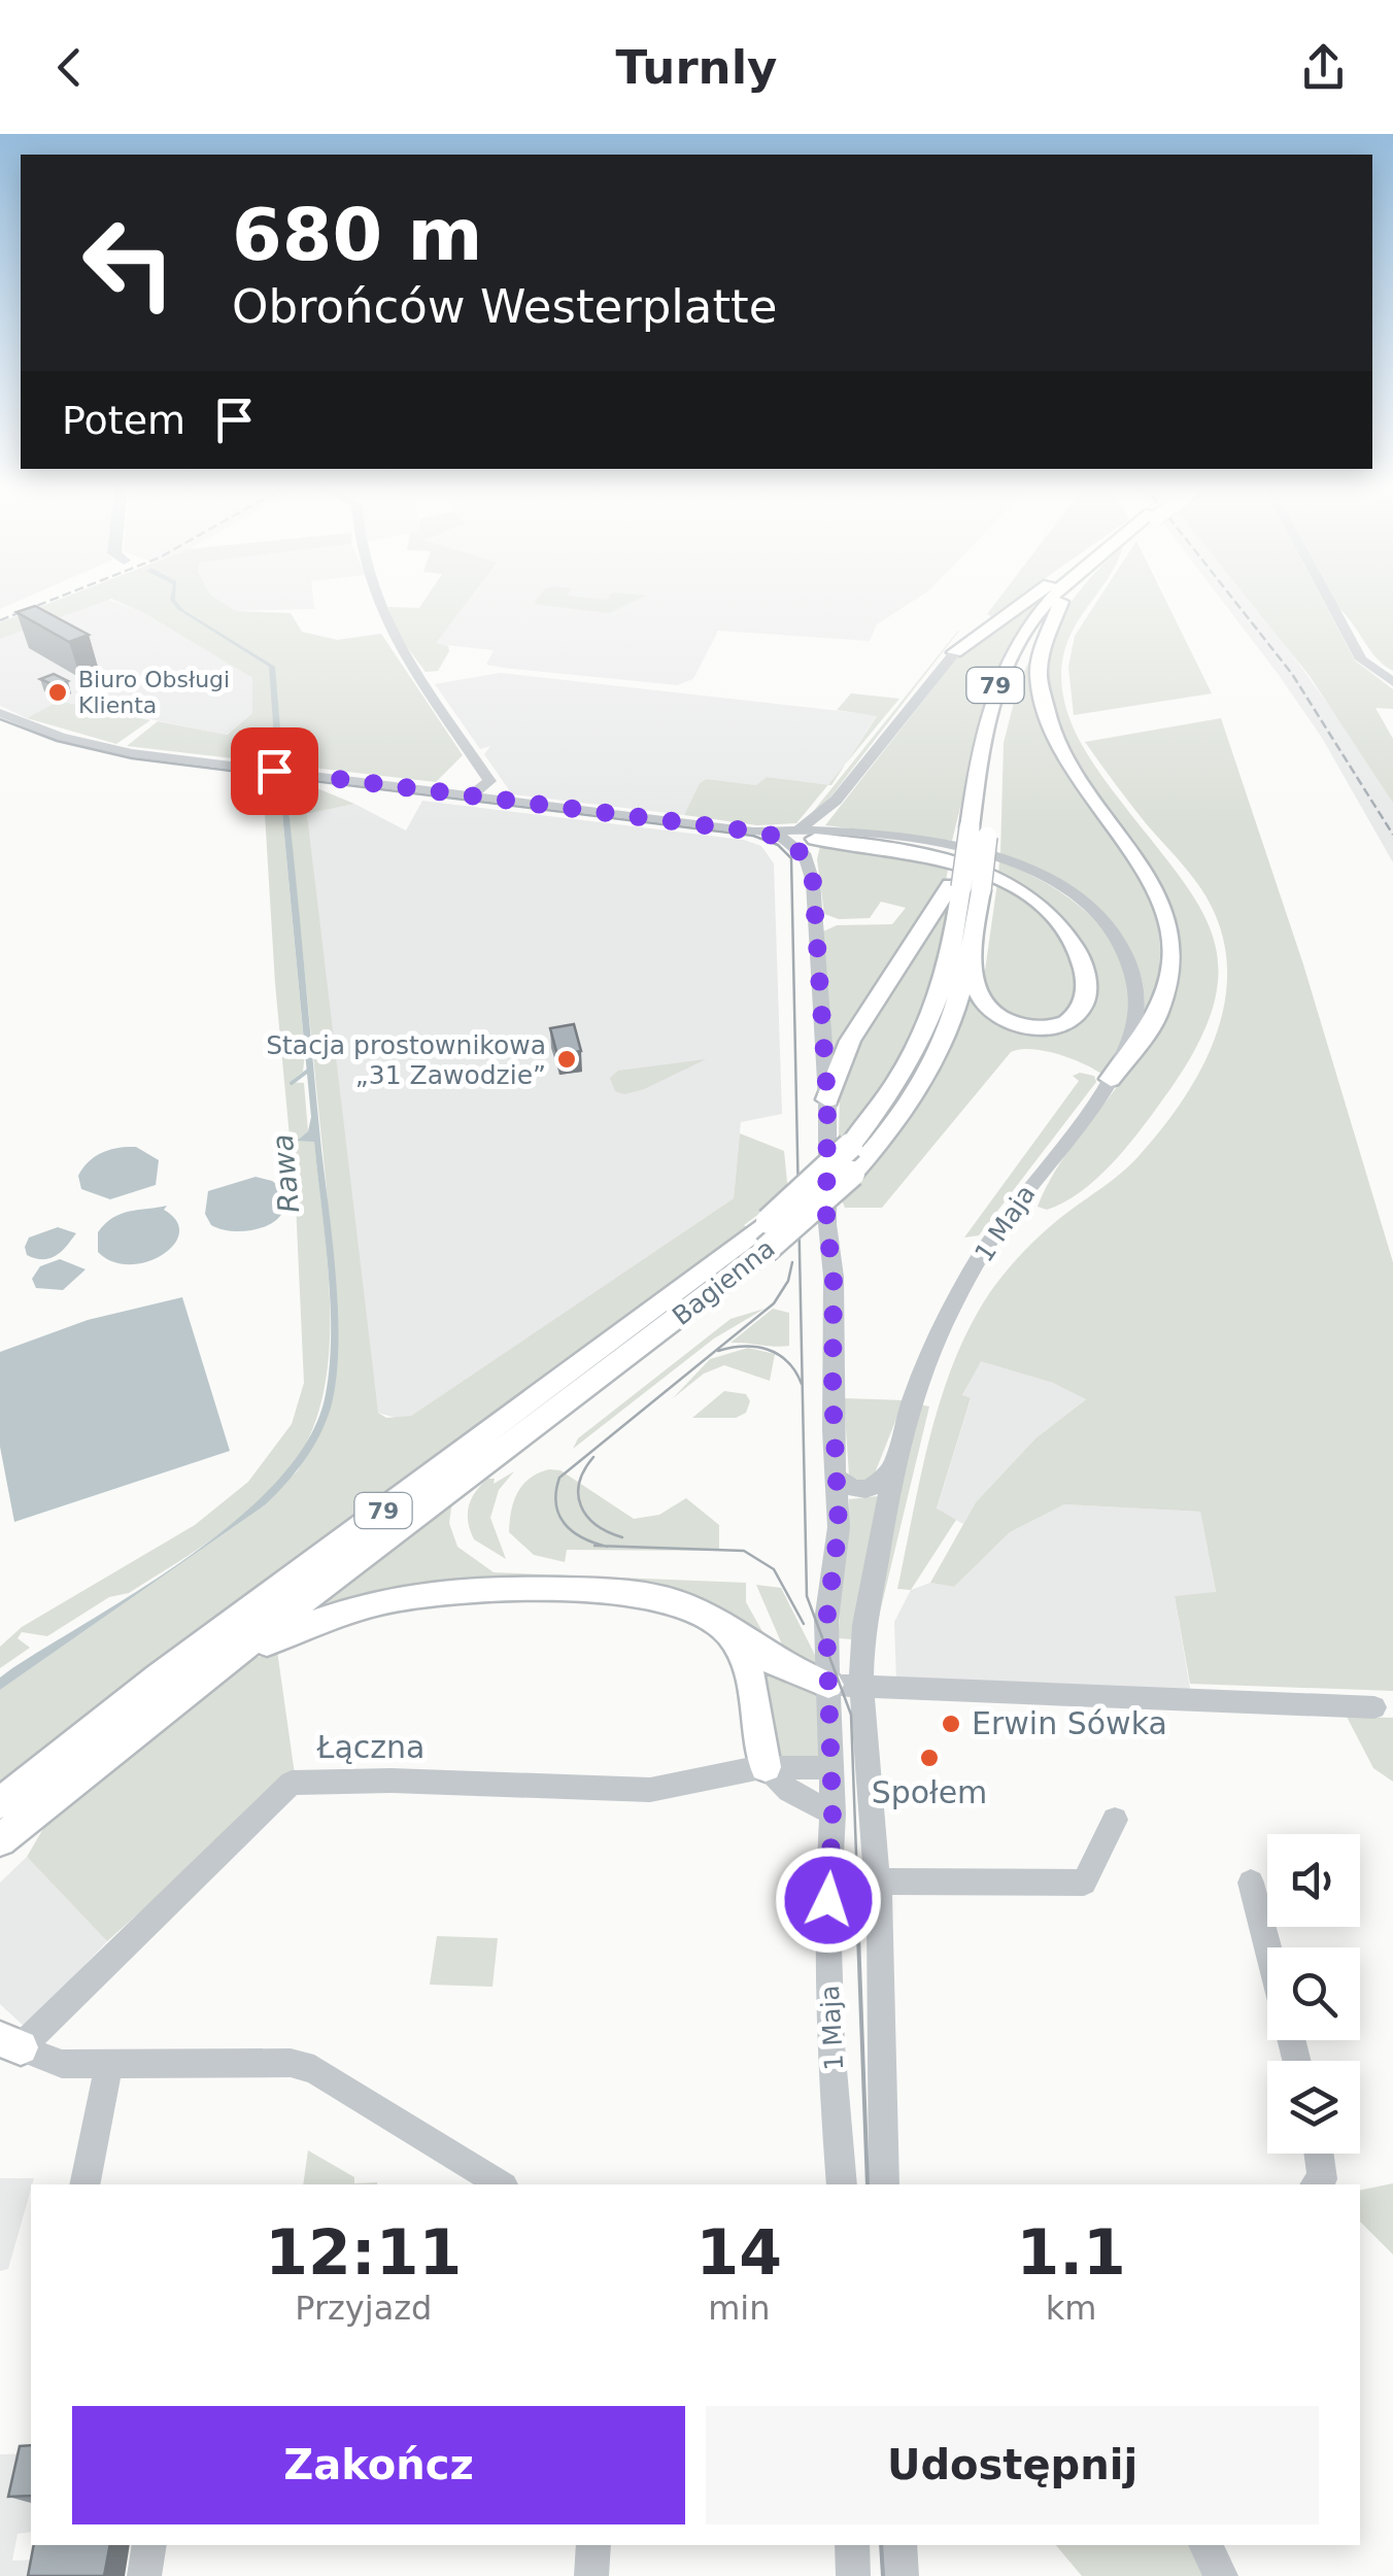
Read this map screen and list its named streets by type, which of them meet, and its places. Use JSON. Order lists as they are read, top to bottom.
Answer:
{
  "streets": {
    "main road": ["79", "Bagienna"],
    "street": ["1 Maja", "Łączna"]
  },
  "crossings": [
    ["1 Maja", "Bagienna"],
    ["1 Maja", "Łączna"]
  ],
  "water": ["Rawa"],
  "places": [
    "Biuro Obsługi Klienta",
    "Stacja prostownikowa „31 Zawodzie”",
    "Erwin Sówka",
    "Społem"
  ],
  "page": {
    "header": "Turnly",
    "turn": ["680 m", "Obrońców Westerplatte"],
    "then": "Potem",
    "eta": [
      "12:11",
      "Przyjazd",
      "14",
      "min",
      "1.1",
      "km"
    ],
    "buttons": ["Zakończ", "Udostępnij"]
  }
}
